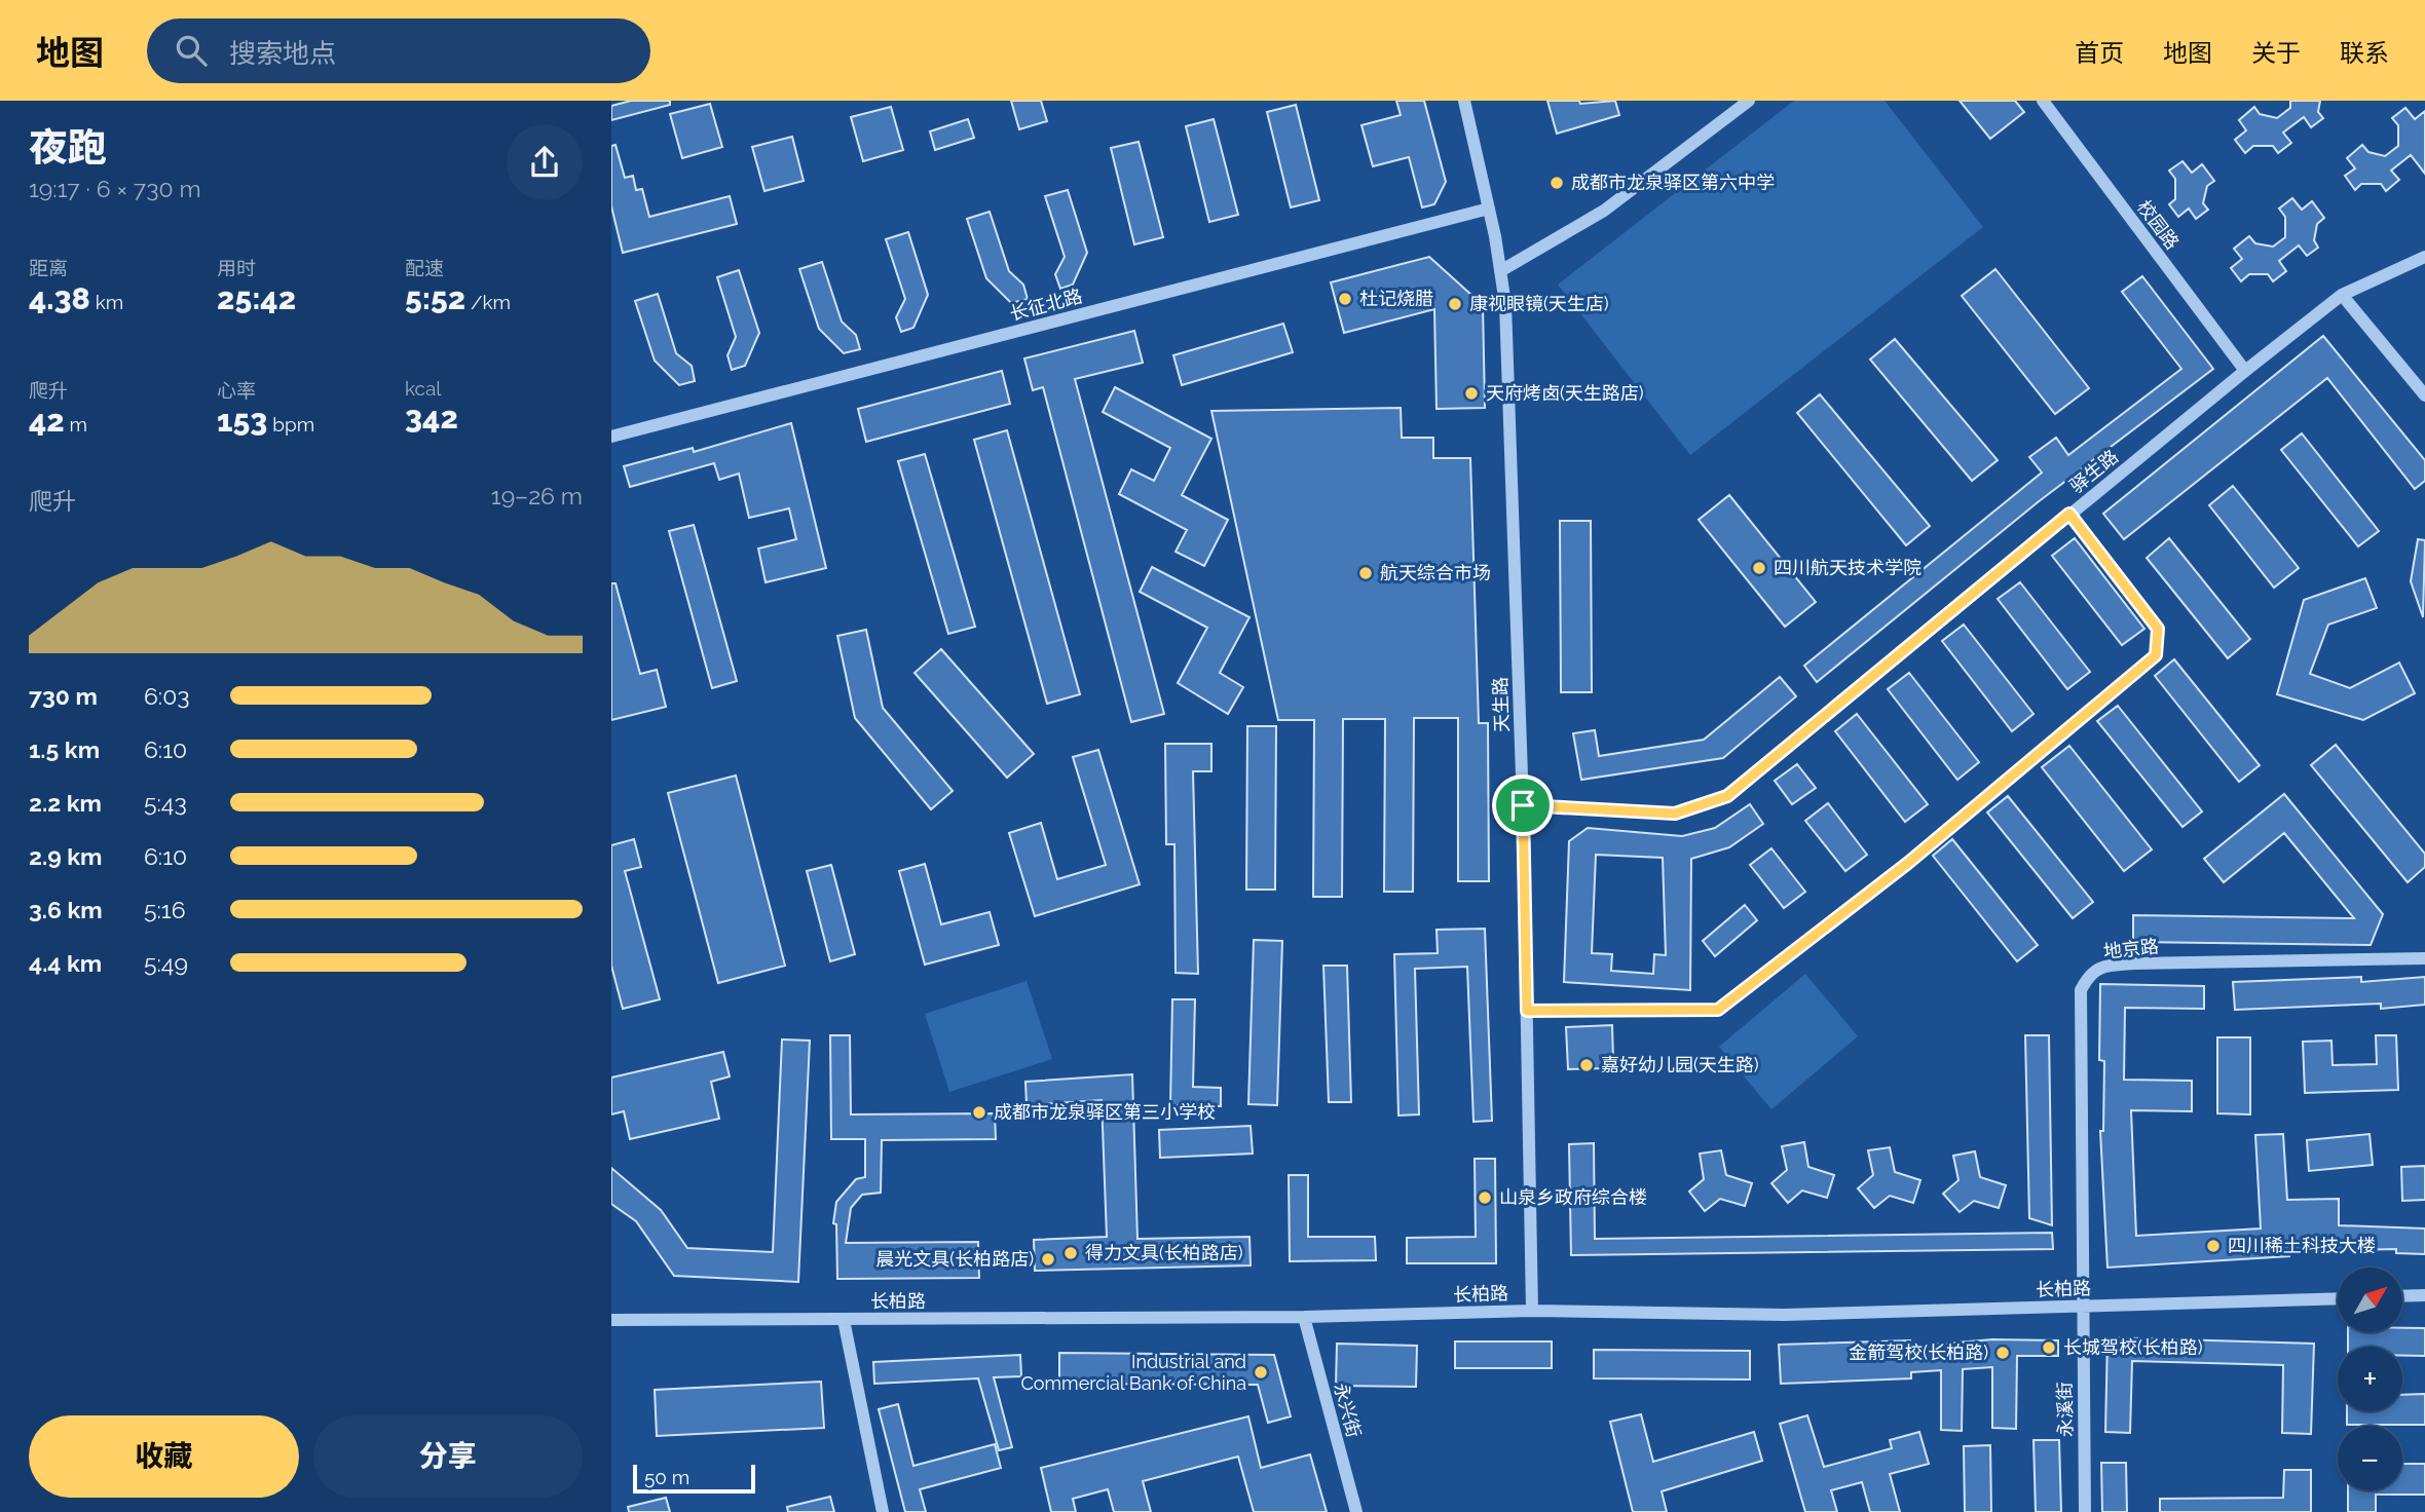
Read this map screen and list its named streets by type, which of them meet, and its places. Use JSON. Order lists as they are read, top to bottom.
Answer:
{
  "streets": {
    "street": [
      "校园路",
      "长征北路",
      "驿生路",
      "天生路",
      "地京路",
      "长柏路",
      "永溪街",
      "永兴街"
    ]
  },
  "crossings": [
    ["校园路", "驿生路"],
    ["长征北路", "天生路"],
    ["驿生路", "天生路"],
    ["天生路", "长柏路"],
    ["地京路", "长柏路"],
    ["地京路", "永溪街"],
    ["长柏路", "永溪街"],
    ["长柏路", "永兴街"]
  ],
  "places": [
    "成都市龙泉驿区第六中学",
    "杜记烧腊",
    "康视眼镜(天生店)",
    "天府烤卤(天生路店)",
    "四川航天技术学院",
    "航天综合市场",
    "嘉好幼儿园(天生路)",
    "成都市龙泉驿区第三小学校",
    "山泉乡政府综合楼",
    "四川稀土科技大楼",
    "得力文具(长柏路店)",
    "晨光文具(长柏路店)",
    "长城驾校(长柏路)",
    "金箭驾校(长柏路)",
    "Industrial and Commercial Bank of China"
  ],
  "scale_bar": "50 m",
  "north": "top right",
  "page": {
    "header": "地图",
    "search": "搜索地点",
    "nav": [
      "首页",
      "地图",
      "关于",
      "联系"
    ],
    "heading": ["夜跑", "19:17 · 6 × 730 m"],
    "stats": [
      ["距离", "4.38 km"],
      ["用时", "25:42"],
      ["配速", "5:52 /km"],
      ["爬升", "42 m"],
      ["心率", "153 bpm"],
      ["kcal", "342"]
    ],
    "chart": ["爬升", "19–26 m"],
    "list": [
      {
        "name": "730 m",
        "note": "6:03"
      },
      {
        "name": "1.5 km",
        "note": "6:10"
      },
      {
        "name": "2.2 km",
        "note": "5:43"
      },
      {
        "name": "2.9 km",
        "note": "6:10"
      },
      {
        "name": "3.6 km",
        "note": "5:16"
      },
      {
        "name": "4.4 km",
        "note": "5:49"
      }
    ],
    "map_buttons": ["+", "−"],
    "buttons": ["收藏", "分享"],
    "scale": "50 m"
  }
}
